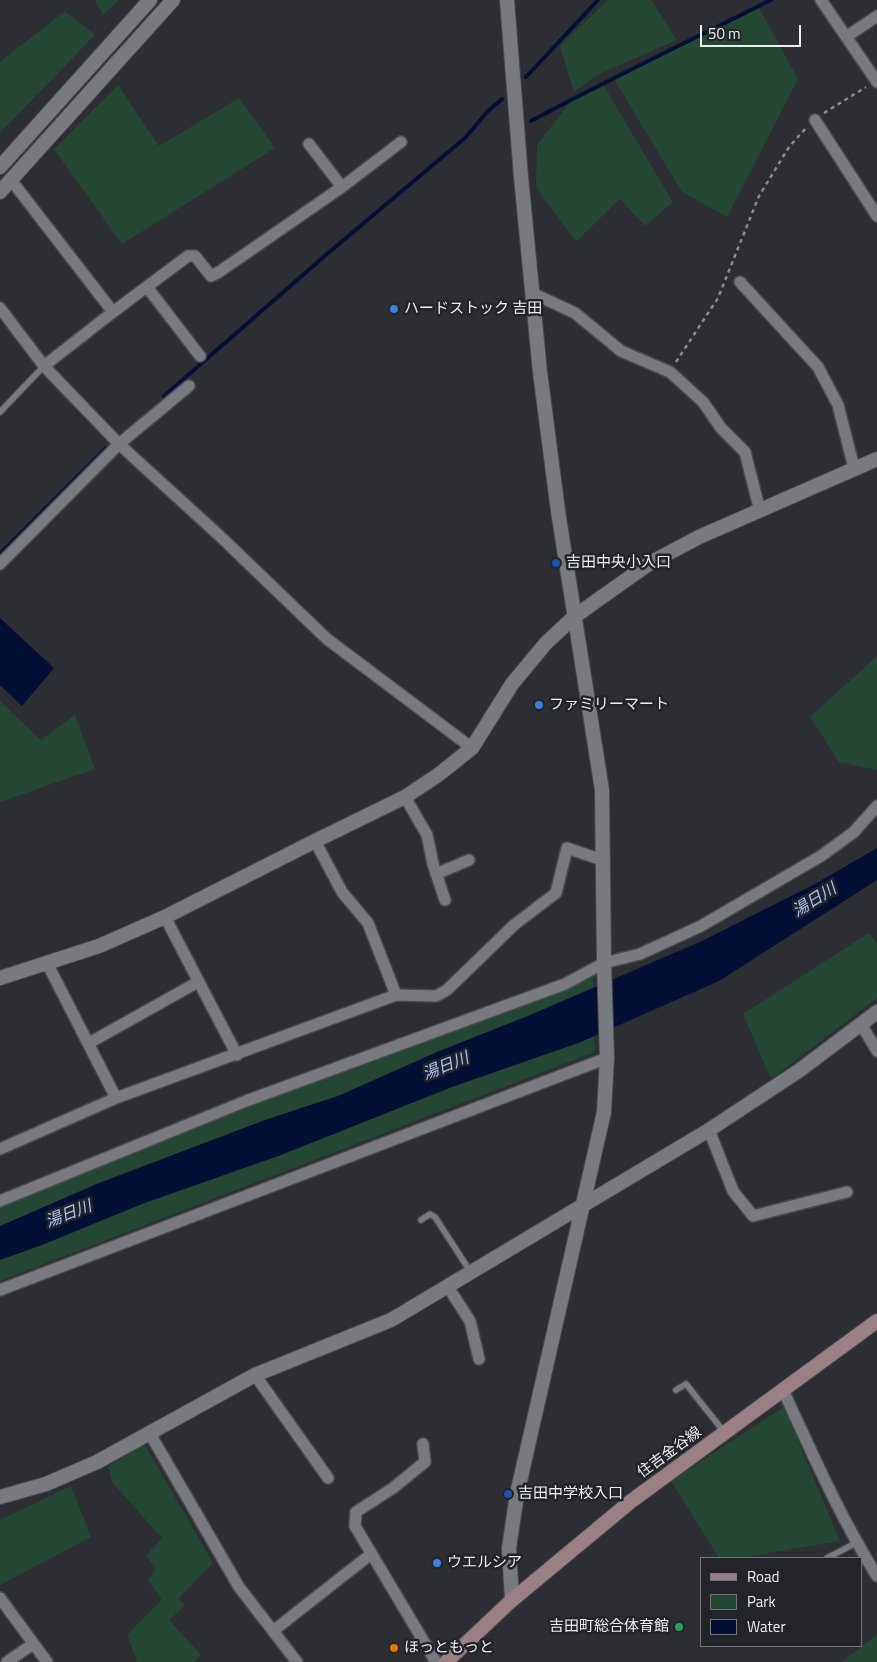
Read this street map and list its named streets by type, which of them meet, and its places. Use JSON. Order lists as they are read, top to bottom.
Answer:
{
  "streets": {
    "main road": ["住吉金谷線"]
  },
  "water": ["湯日川"],
  "places": [
    "ハードストック 吉田",
    "吉田中央小入口",
    "ファミリーマート",
    "吉田中学校入口",
    "ウエルシア",
    "吉田町総合体育館",
    "ほっともっと"
  ],
  "legend": ["Road", "Park", "Water"],
  "scale_bar": "50 m"
}
